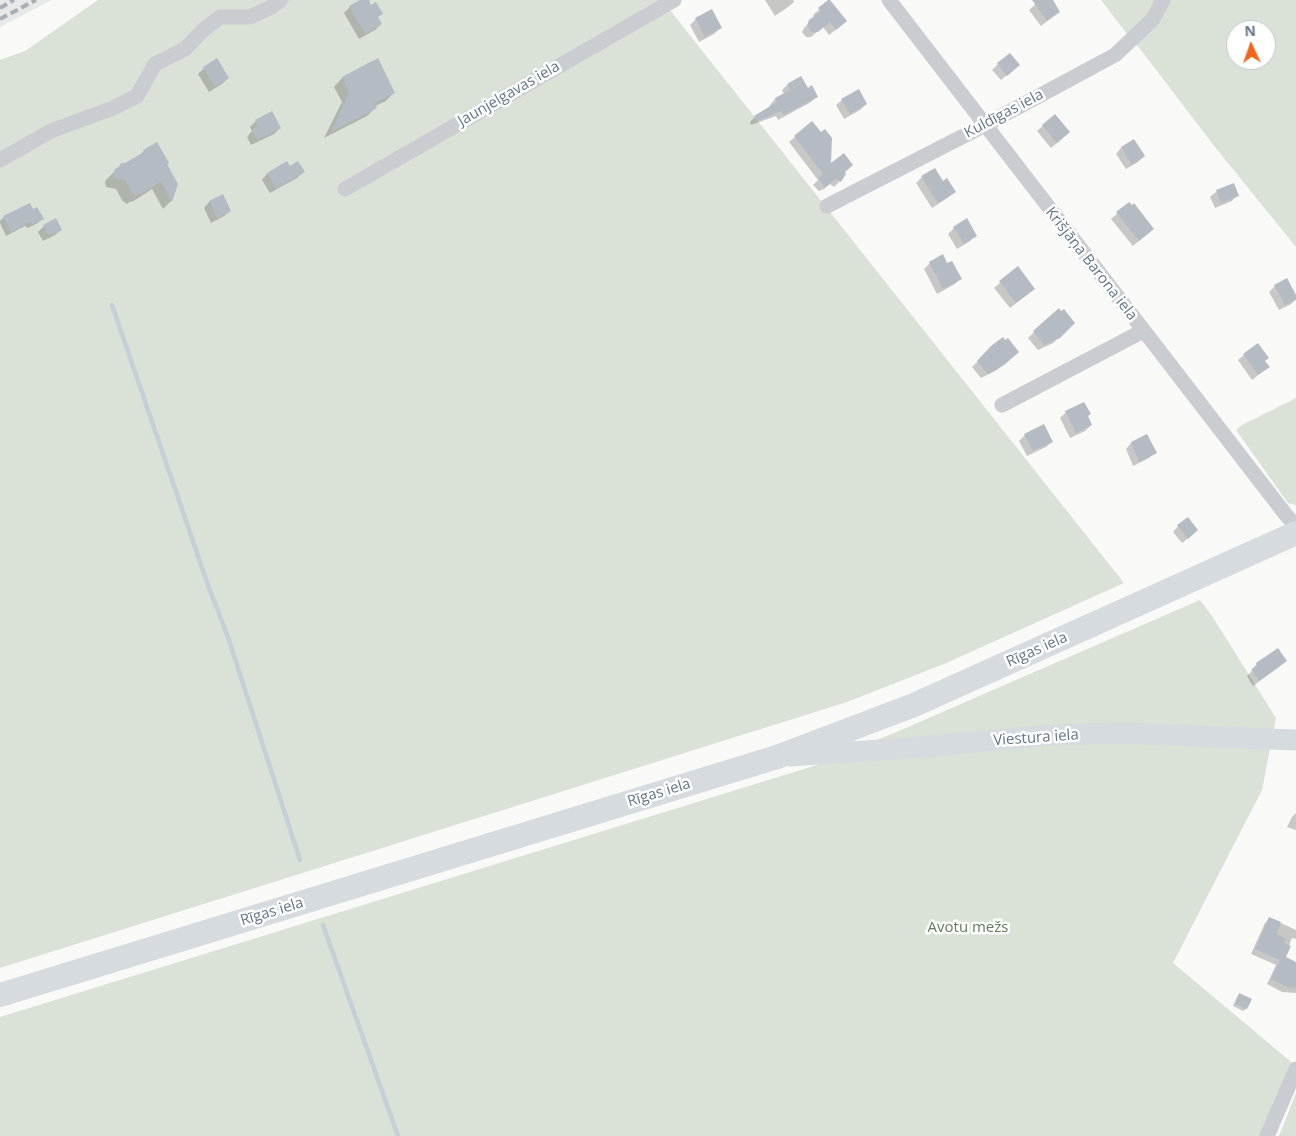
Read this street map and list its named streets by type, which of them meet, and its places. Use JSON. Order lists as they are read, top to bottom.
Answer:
{
  "streets": {
    "main road": ["Rīgas iela"],
    "street": [
      "Jaunjelgavas iela",
      "Kuldīgas iela",
      "Krišjāņa Barona iela",
      "Viestura iela"
    ]
  },
  "crossings": [
    ["Kuldīgas iela", "Krišjāņa Barona iela"],
    ["Rīgas iela", "Viestura iela"]
  ],
  "parks": ["Avotu mežs"],
  "north": "top"
}
